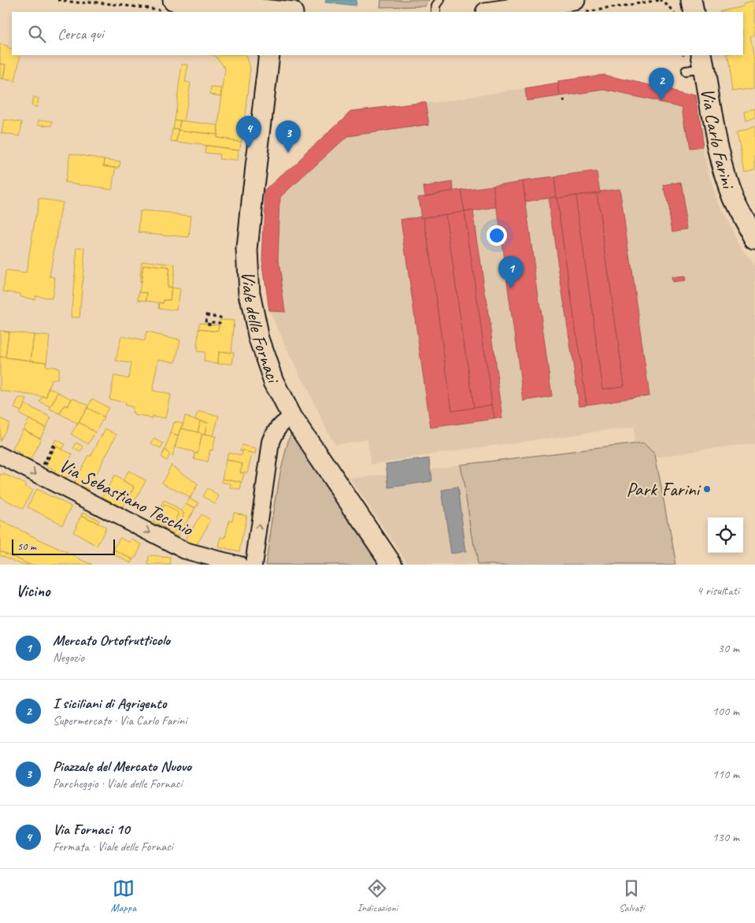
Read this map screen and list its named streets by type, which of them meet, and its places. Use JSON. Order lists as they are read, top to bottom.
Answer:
{
  "streets": {
    "street": ["Via Carlo Farini", "Viale delle Fornaci", "Via Sebastiano Tecchio"]
  },
  "one_way": ["Via Sebastiano Tecchio"],
  "places": ["Park Farini"],
  "scale_bar": "50 m",
  "page": {
    "search": "Cerca qui",
    "pins": [
      "2",
      "4",
      "3",
      "1"
    ],
    "scale": "50 m",
    "heading": ["Vicino", "4 risultati"],
    "list": [
      {
        "mark": "1",
        "name": "Mercato Ortofrutticolo",
        "note": "Negozio",
        "value": "30 m"
      },
      {
        "mark": "2",
        "name": "I siciliani di Agrigento",
        "note": "Supermercato · Via Carlo Farini",
        "value": "100 m"
      },
      {
        "mark": "3",
        "name": "Piazzale del Mercato Nuovo",
        "note": "Parcheggio · Viale delle Fornaci",
        "value": "110 m"
      },
      {
        "mark": "4",
        "name": "Via Fornaci 10",
        "note": "Fermata · Viale delle Fornaci",
        "value": "130 m"
      }
    ],
    "nav": ["Mappa", "Indicazioni", "Salvati"]
  }
}
